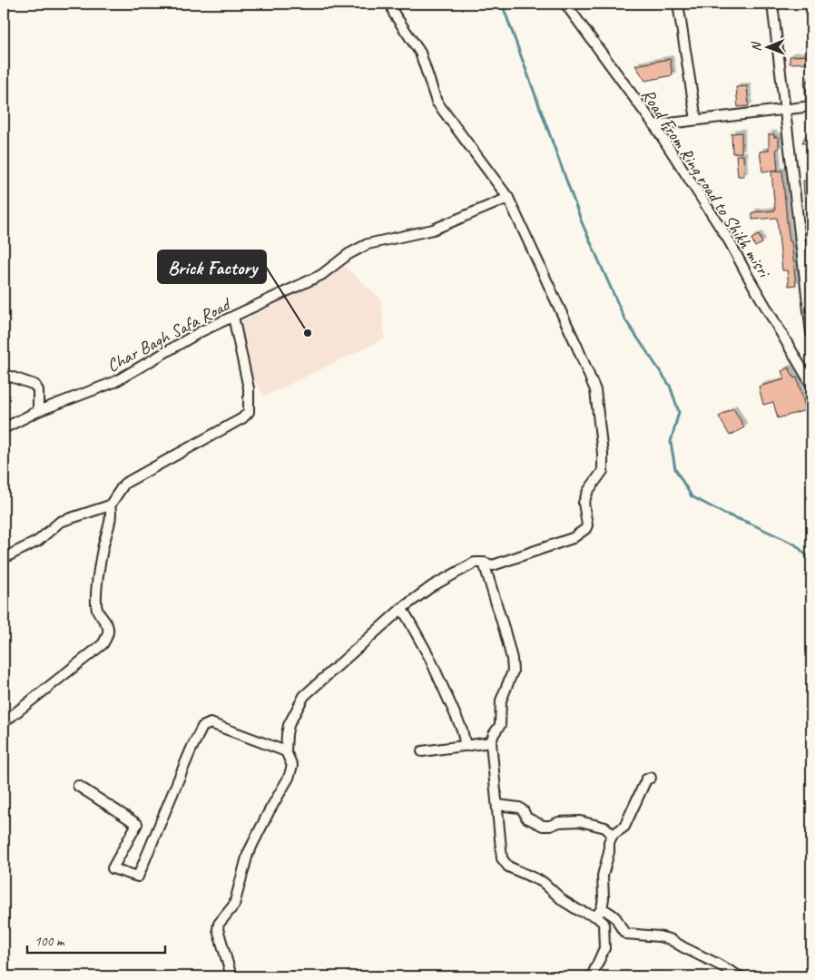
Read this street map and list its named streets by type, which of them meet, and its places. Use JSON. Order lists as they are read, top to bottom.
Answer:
{
  "streets": {
    "street": ["Road From Ring road to Shikh misri", "Char Bagh Safa Road"]
  },
  "places": ["Brick Factory"],
  "scale_bar": "100 m",
  "north": "left"
}
